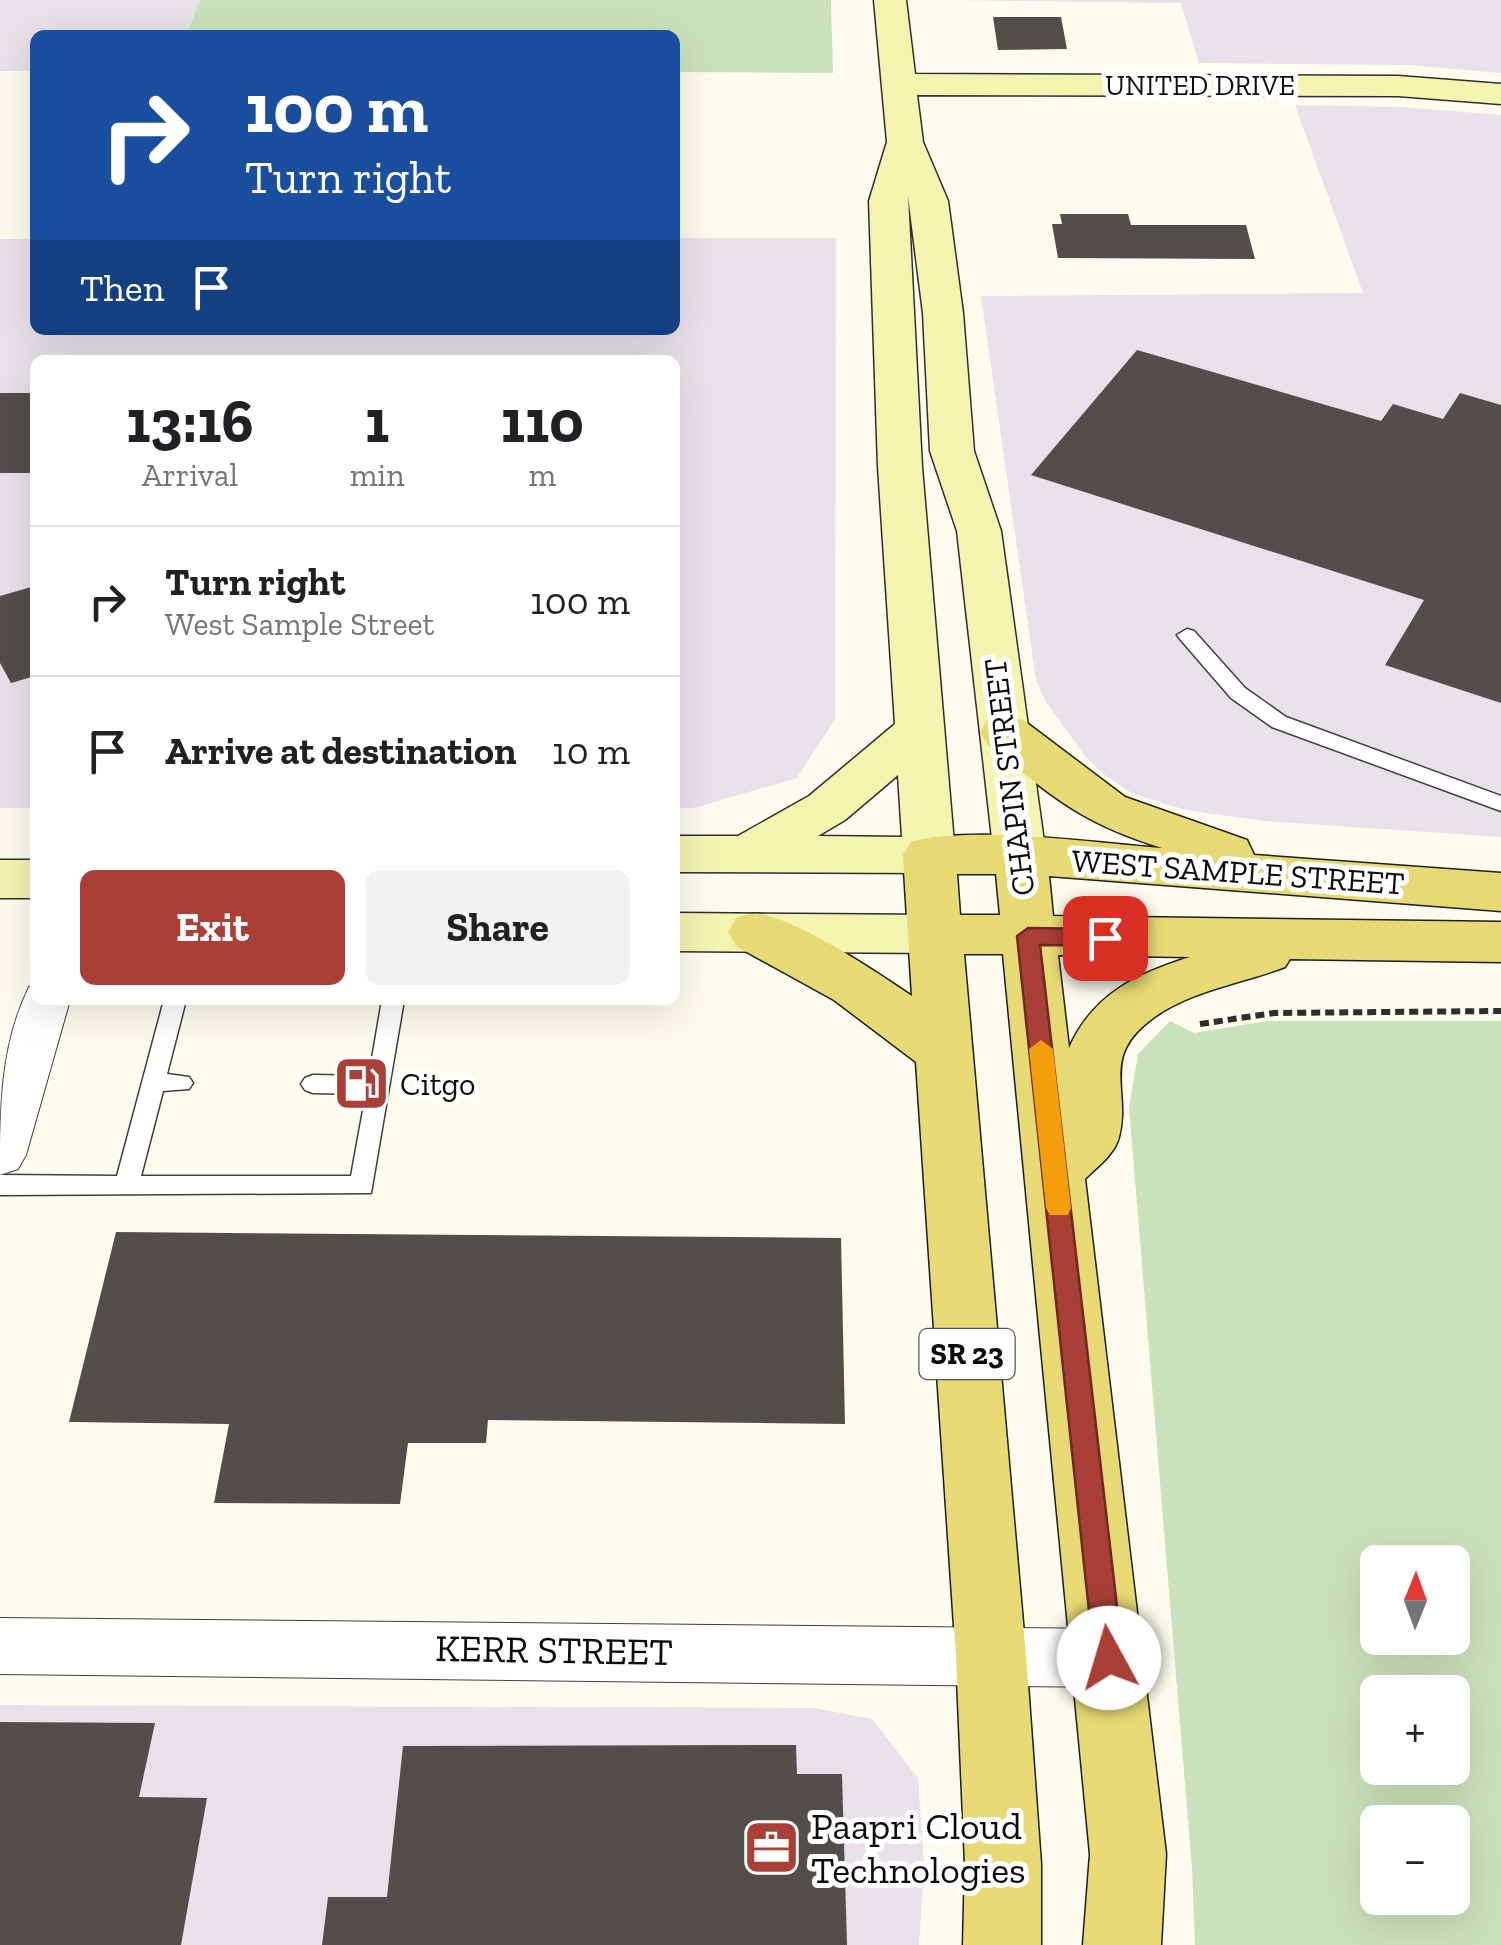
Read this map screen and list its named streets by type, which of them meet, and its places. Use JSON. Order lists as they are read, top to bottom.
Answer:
{
  "streets": {
    "main road": [
      "UNITED DRIVE",
      "CHAPIN STREET",
      "WEST SAMPLE STREET",
      "SR 23"
    ],
    "street": ["KERR STREET"]
  },
  "crossings": [
    ["UNITED DRIVE", "CHAPIN STREET"],
    ["CHAPIN STREET", "WEST SAMPLE STREET"],
    ["CHAPIN STREET", "SR 23"],
    ["CHAPIN STREET", "KERR STREET"],
    ["SR 23", "KERR STREET"]
  ],
  "places": {
    "fuel station": ["Citgo"],
    "office": ["Paapri Cloud Technologies"]
  },
  "north": "top",
  "page": {
    "turn": ["100 m", "Turn right"],
    "then": "Then",
    "eta": [
      "13:16",
      "Arrival",
      "1",
      "min",
      "110",
      "m"
    ],
    "list": [
      {
        "name": "Turn right",
        "note": "West Sample Street",
        "value": "100 m"
      },
      {
        "name": "Arrive at destination",
        "value": "10 m"
      }
    ],
    "buttons": ["Exit", "Share"],
    "map_buttons": ["+", "−"]
  }
}
